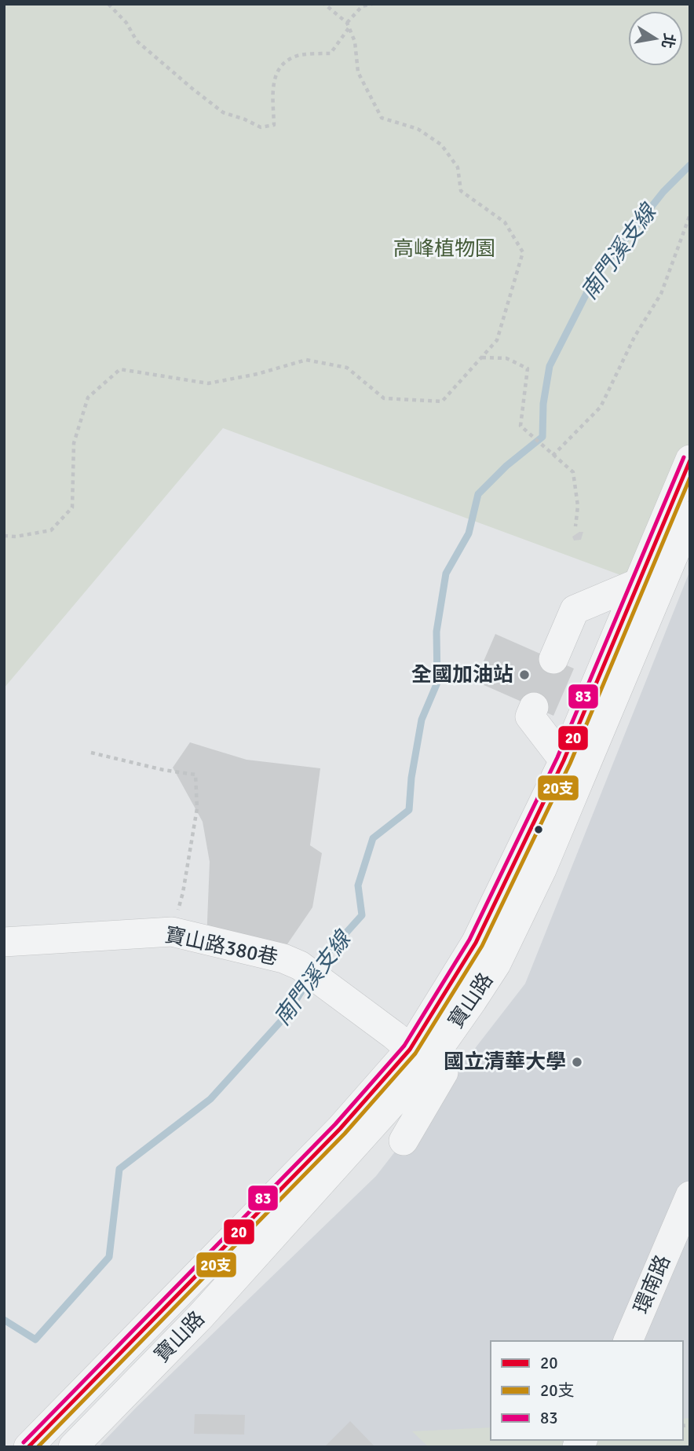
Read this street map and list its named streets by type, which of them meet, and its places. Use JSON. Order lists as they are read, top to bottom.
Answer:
{
  "streets": {
    "street": ["寶山路380巷", "寶山路", "環南路"]
  },
  "crossings": [
    ["寶山路380巷", "寶山路"]
  ],
  "water": ["南門溪支線"],
  "parks": ["高峰植物園"],
  "places": ["全國加油站", "國立清華大學"],
  "lines": ["transit line 83", "transit line 20", "transit line 20支"],
  "legend": ["20", "20支", "83"],
  "north": "right"
}
